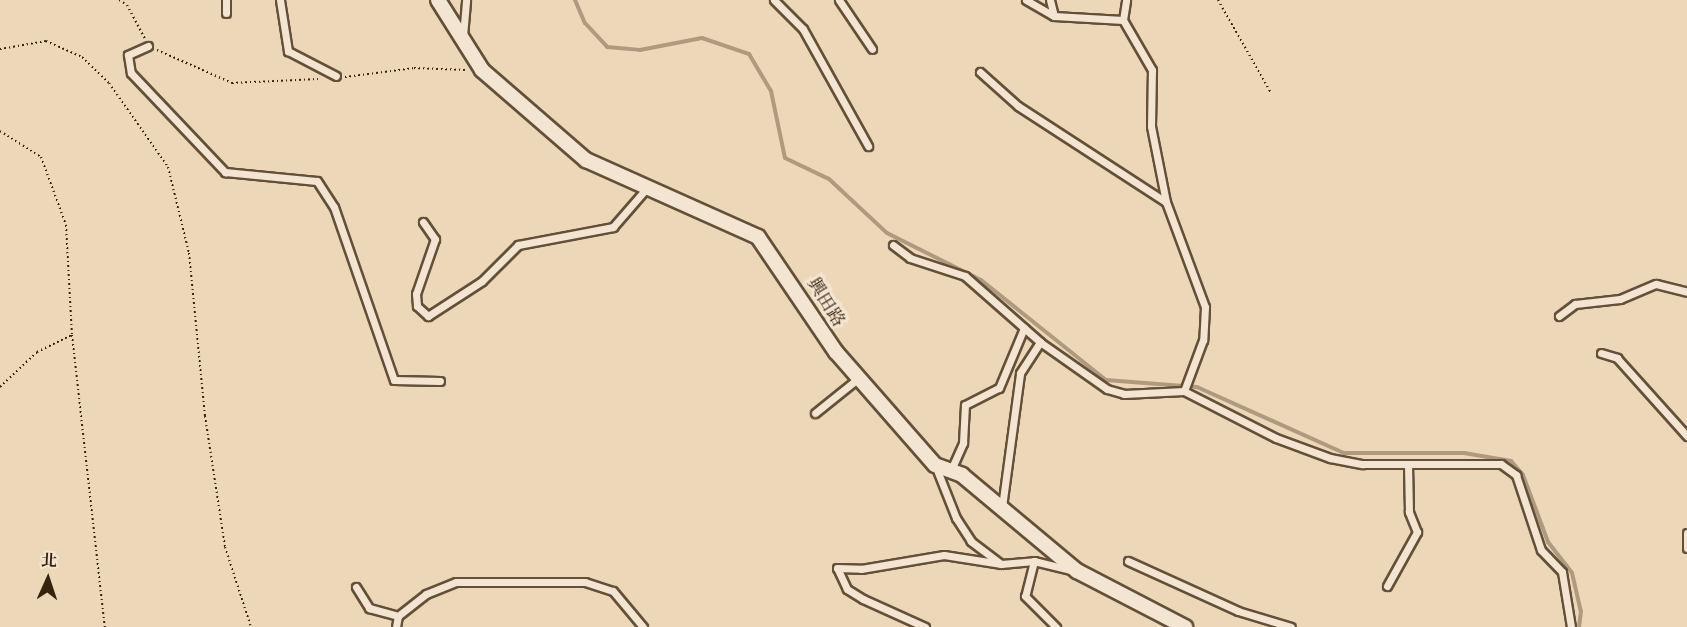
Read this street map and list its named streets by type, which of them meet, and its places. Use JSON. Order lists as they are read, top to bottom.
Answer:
{
  "streets": {
    "street": ["興田路"]
  },
  "north": "top"
}
